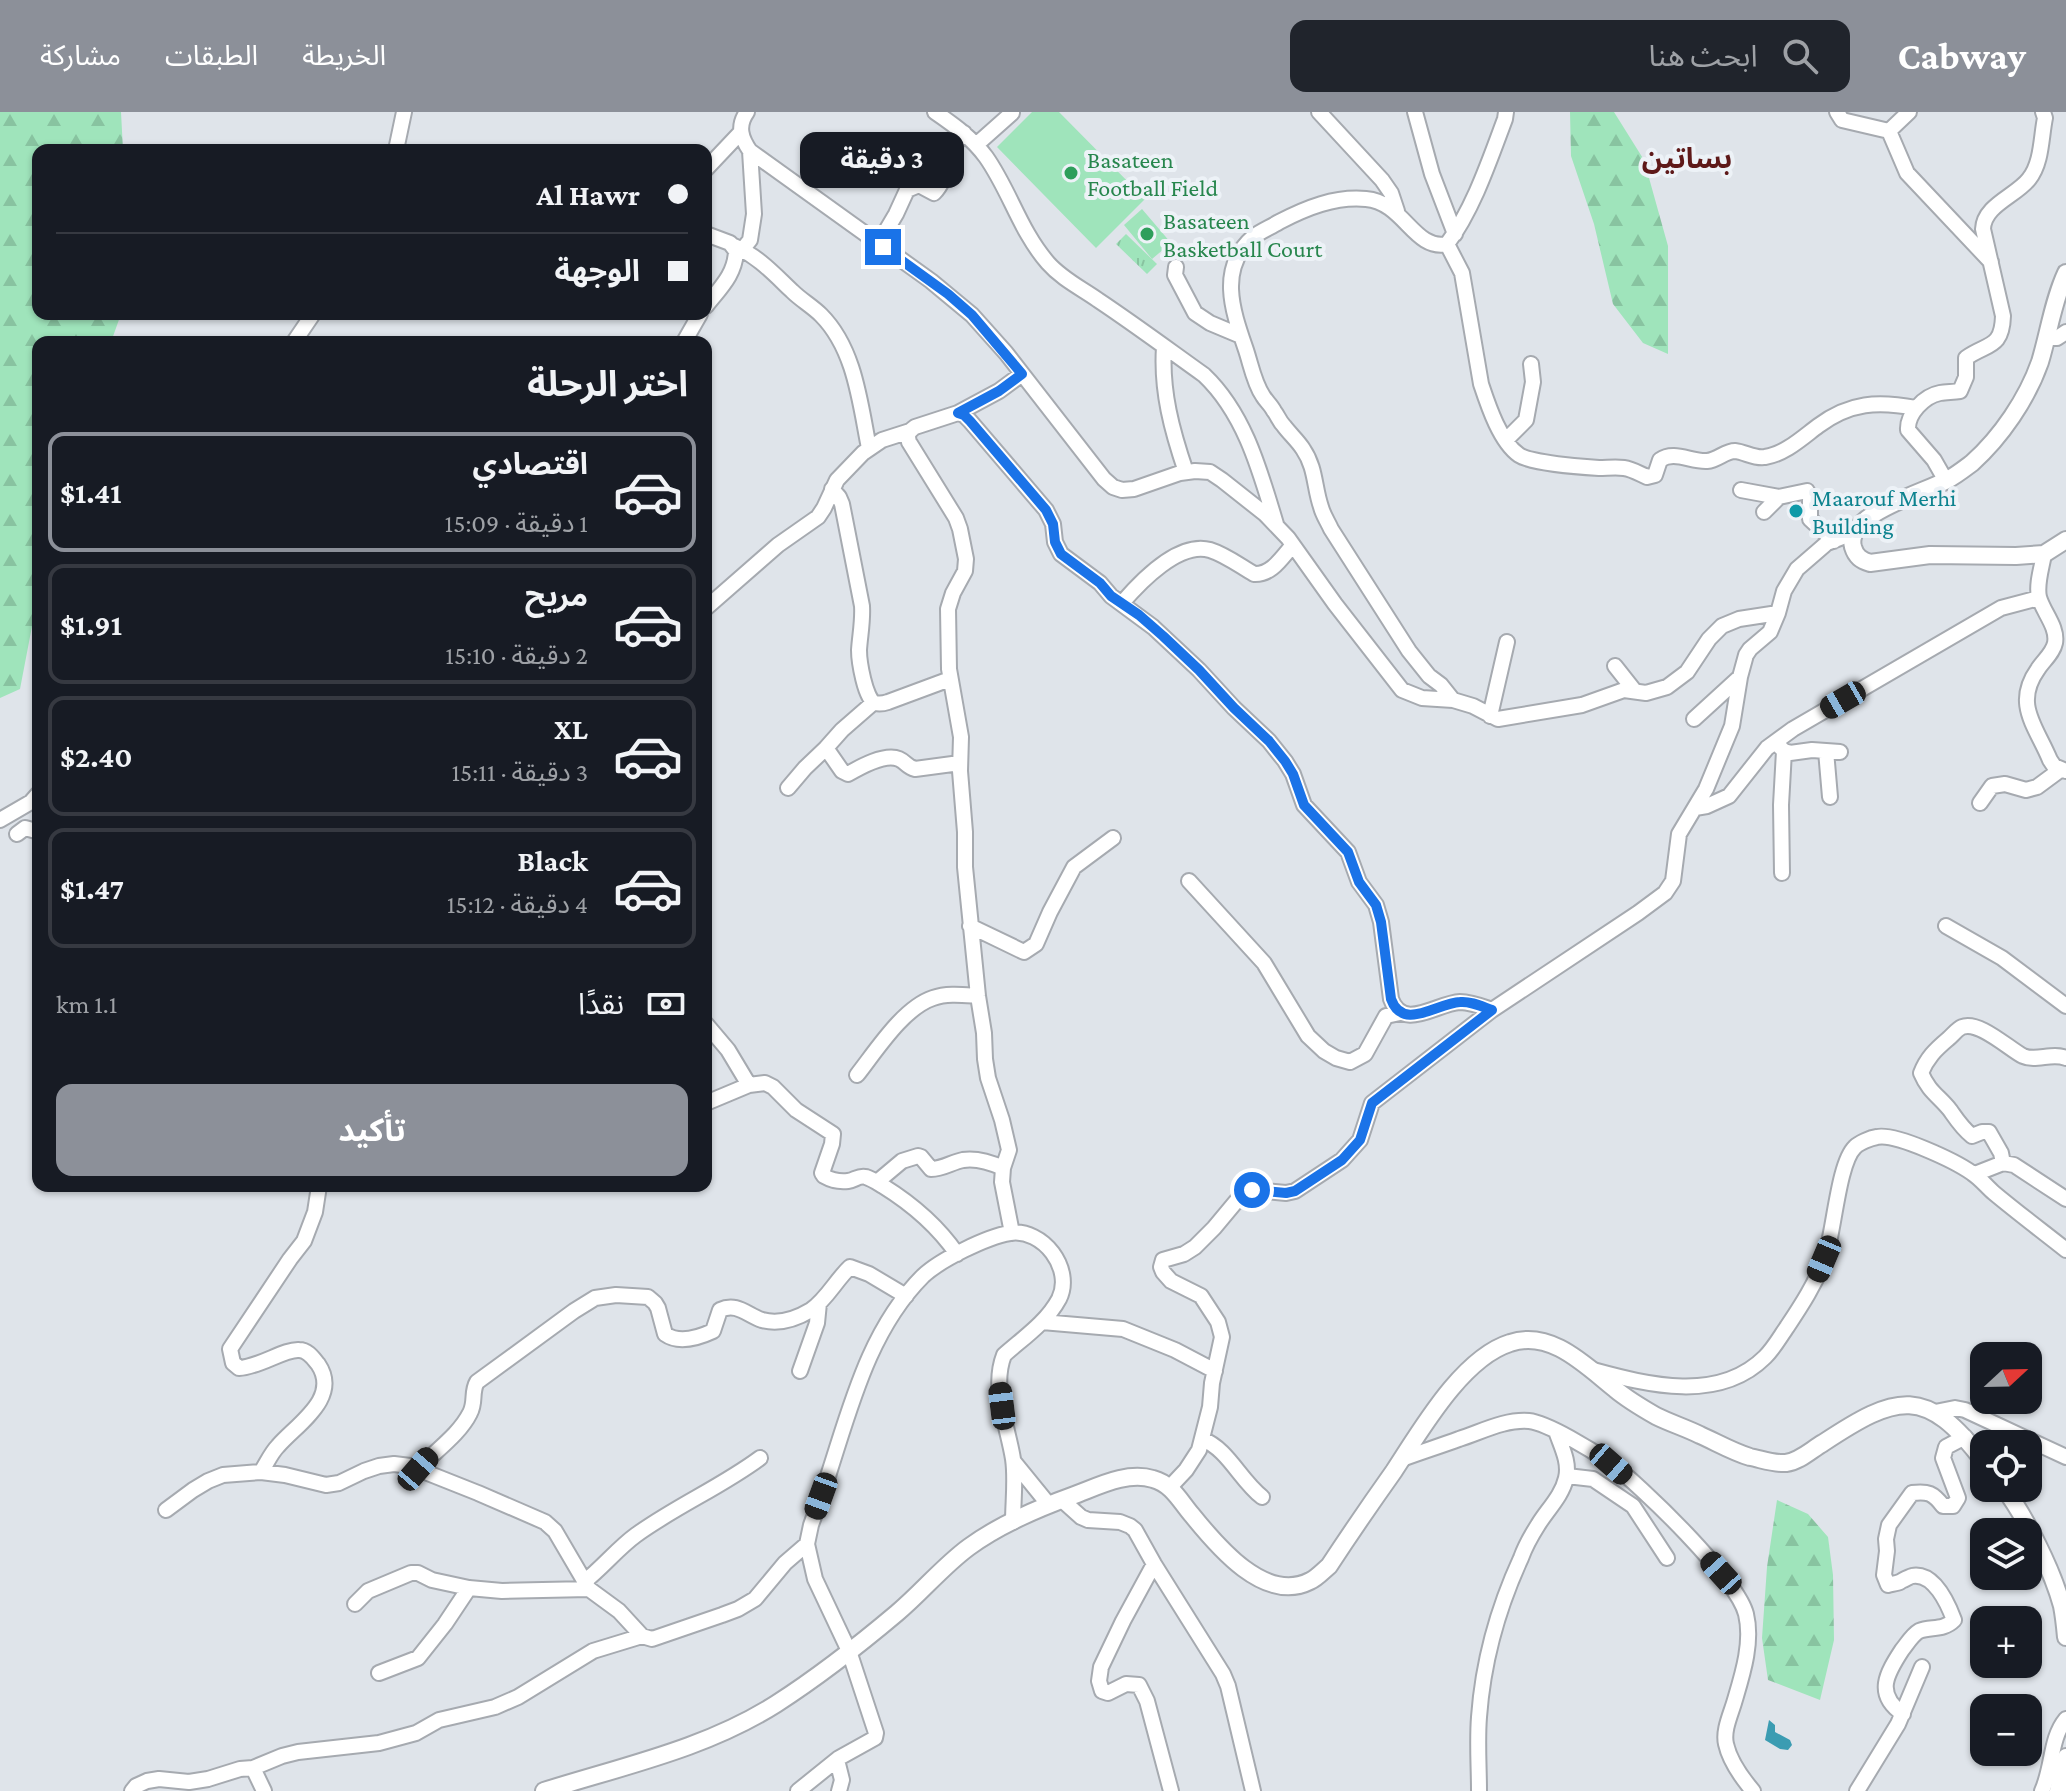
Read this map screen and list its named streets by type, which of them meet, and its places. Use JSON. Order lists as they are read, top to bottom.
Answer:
{
  "districts": ["بساتين"],
  "places": ["Basateen Football Field", "Basateen Basketball Court", "Maarouf Merhi Building"],
  "north": "right",
  "page": {
    "header": "Cabway",
    "search": "ابحث هنا",
    "nav": ["الخريطة", "الطبقات", "مشاركة"],
    "bubble": "3 دقيقة",
    "banner": ["Al Hawr", "الوجهة"],
    "heading": "اختر الرحلة",
    "list": [
      {
        "name": "اقتصادي",
        "note": "1 دقيقة · 15:09",
        "value": "$1.41"
      },
      {
        "name": "مريح",
        "note": "2 دقيقة · 15:10",
        "value": "$1.91"
      },
      {
        "name": "XL",
        "note": "3 دقيقة · 15:11",
        "value": "$2.40"
      },
      {
        "name": "Black",
        "note": "4 دقيقة · 15:12",
        "value": "$1.47"
      }
    ],
    "pay": ["نقدًا", "1.1 km"],
    "buttons": "تأكيد",
    "map_buttons": ["+", "−"]
  }
}
